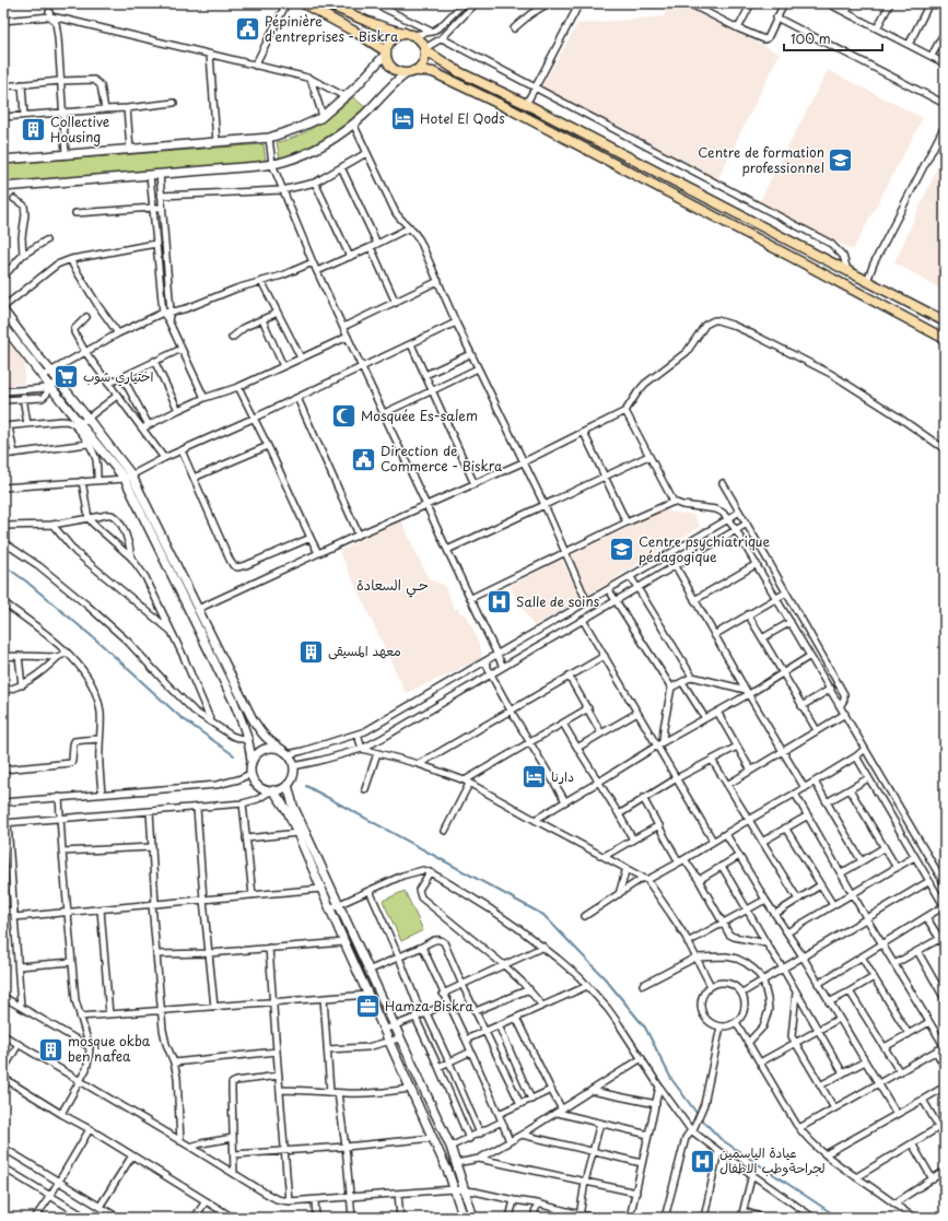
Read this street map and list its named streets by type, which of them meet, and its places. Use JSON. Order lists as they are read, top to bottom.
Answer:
{
  "districts": ["حـي السعادة"],
  "places": {
    "public building": ["Pépinière d'entreprises - Biskra", "Direction de Commerce - Biskra"],
    "hotel": ["Hotel El Qods", "دارنا"],
    "building": ["Collective Housing", "معهد المسيقى", "mosque okba ben nafea"],
    "school or university": ["Centre de formation professionnel", "Centre psychiatrique pédagogique"],
    "supermarket": ["اختياري شوب"],
    "mosque": ["Mosquée Es-salem"],
    "hospital": ["Salle de soins", "عيادة الياسمين لجراحةوطب الاطفال"],
    "office": ["Hamza Biskra"]
  },
  "scale_bar": "100 m"
}
